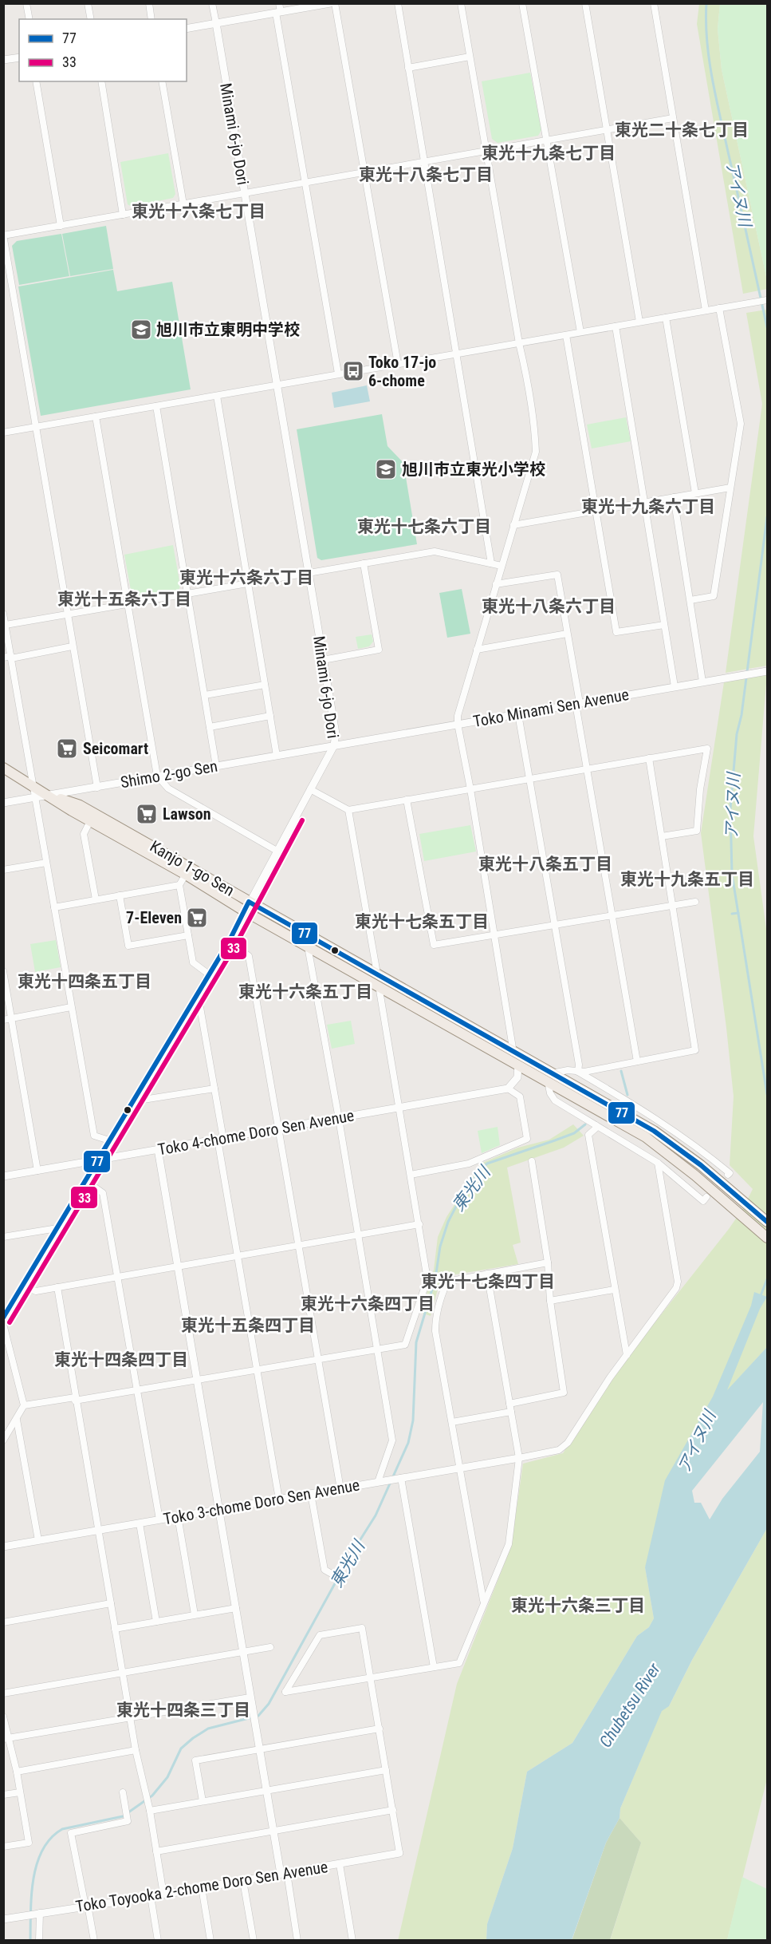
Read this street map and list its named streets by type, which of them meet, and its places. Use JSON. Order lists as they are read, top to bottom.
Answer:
{
  "streets": {
    "main road": ["Kanjo 1-go Sen"],
    "street": [
      "Minami 6-jo Dori",
      "Toko Minami Sen Avenue",
      "Shimo 2-go Sen",
      "Toko 4-chome Doro Sen Avenue",
      "Toko 3-chome Doro Sen Avenue",
      "Toko Toyooka 2-chome Doro Sen Avenue"
    ]
  },
  "crossings": [
    ["Minami 6-jo Dori", "Toko Minami Sen Avenue"],
    ["Minami 6-jo Dori", "Shimo 2-go Sen"],
    ["Minami 6-jo Dori", "Kanjo 1-go Sen"],
    ["Minami 6-jo Dori", "Toko 4-chome Doro Sen Avenue"],
    ["Toko Minami Sen Avenue", "Shimo 2-go Sen"],
    ["Shimo 2-go Sen", "Kanjo 1-go Sen"]
  ],
  "districts": [
    "東光二十条七丁目",
    "東光十九条七丁目",
    "東光十八条七丁目",
    "東光十六条七丁目",
    "東光十九条六丁目",
    "東光十七条六丁目",
    "東光十六条六丁目",
    "東光十五条六丁目",
    "東光十八条六丁目",
    "東光十八条五丁目",
    "東光十九条五丁目",
    "東光十七条五丁目",
    "東光十四条五丁目",
    "東光十六条五丁目",
    "東光十七条四丁目",
    "東光十六条四丁目",
    "東光十五条四丁目",
    "東光十四条四丁目",
    "東光十六条三丁目",
    "東光十四条三丁目"
  ],
  "water": ["アイヌ川", "東光川", "Chubetsu River"],
  "places": {
    "school or university": ["旭川市立東明中学校", "旭川市立東光小学校"],
    "bus stop": ["Toko 17-jo 6-chome"],
    "supermarket": ["Seicomart", "Lawson", "7-Eleven"]
  },
  "lines": ["transit line 33", "transit line 77"],
  "legend": ["77", "33"]
}
